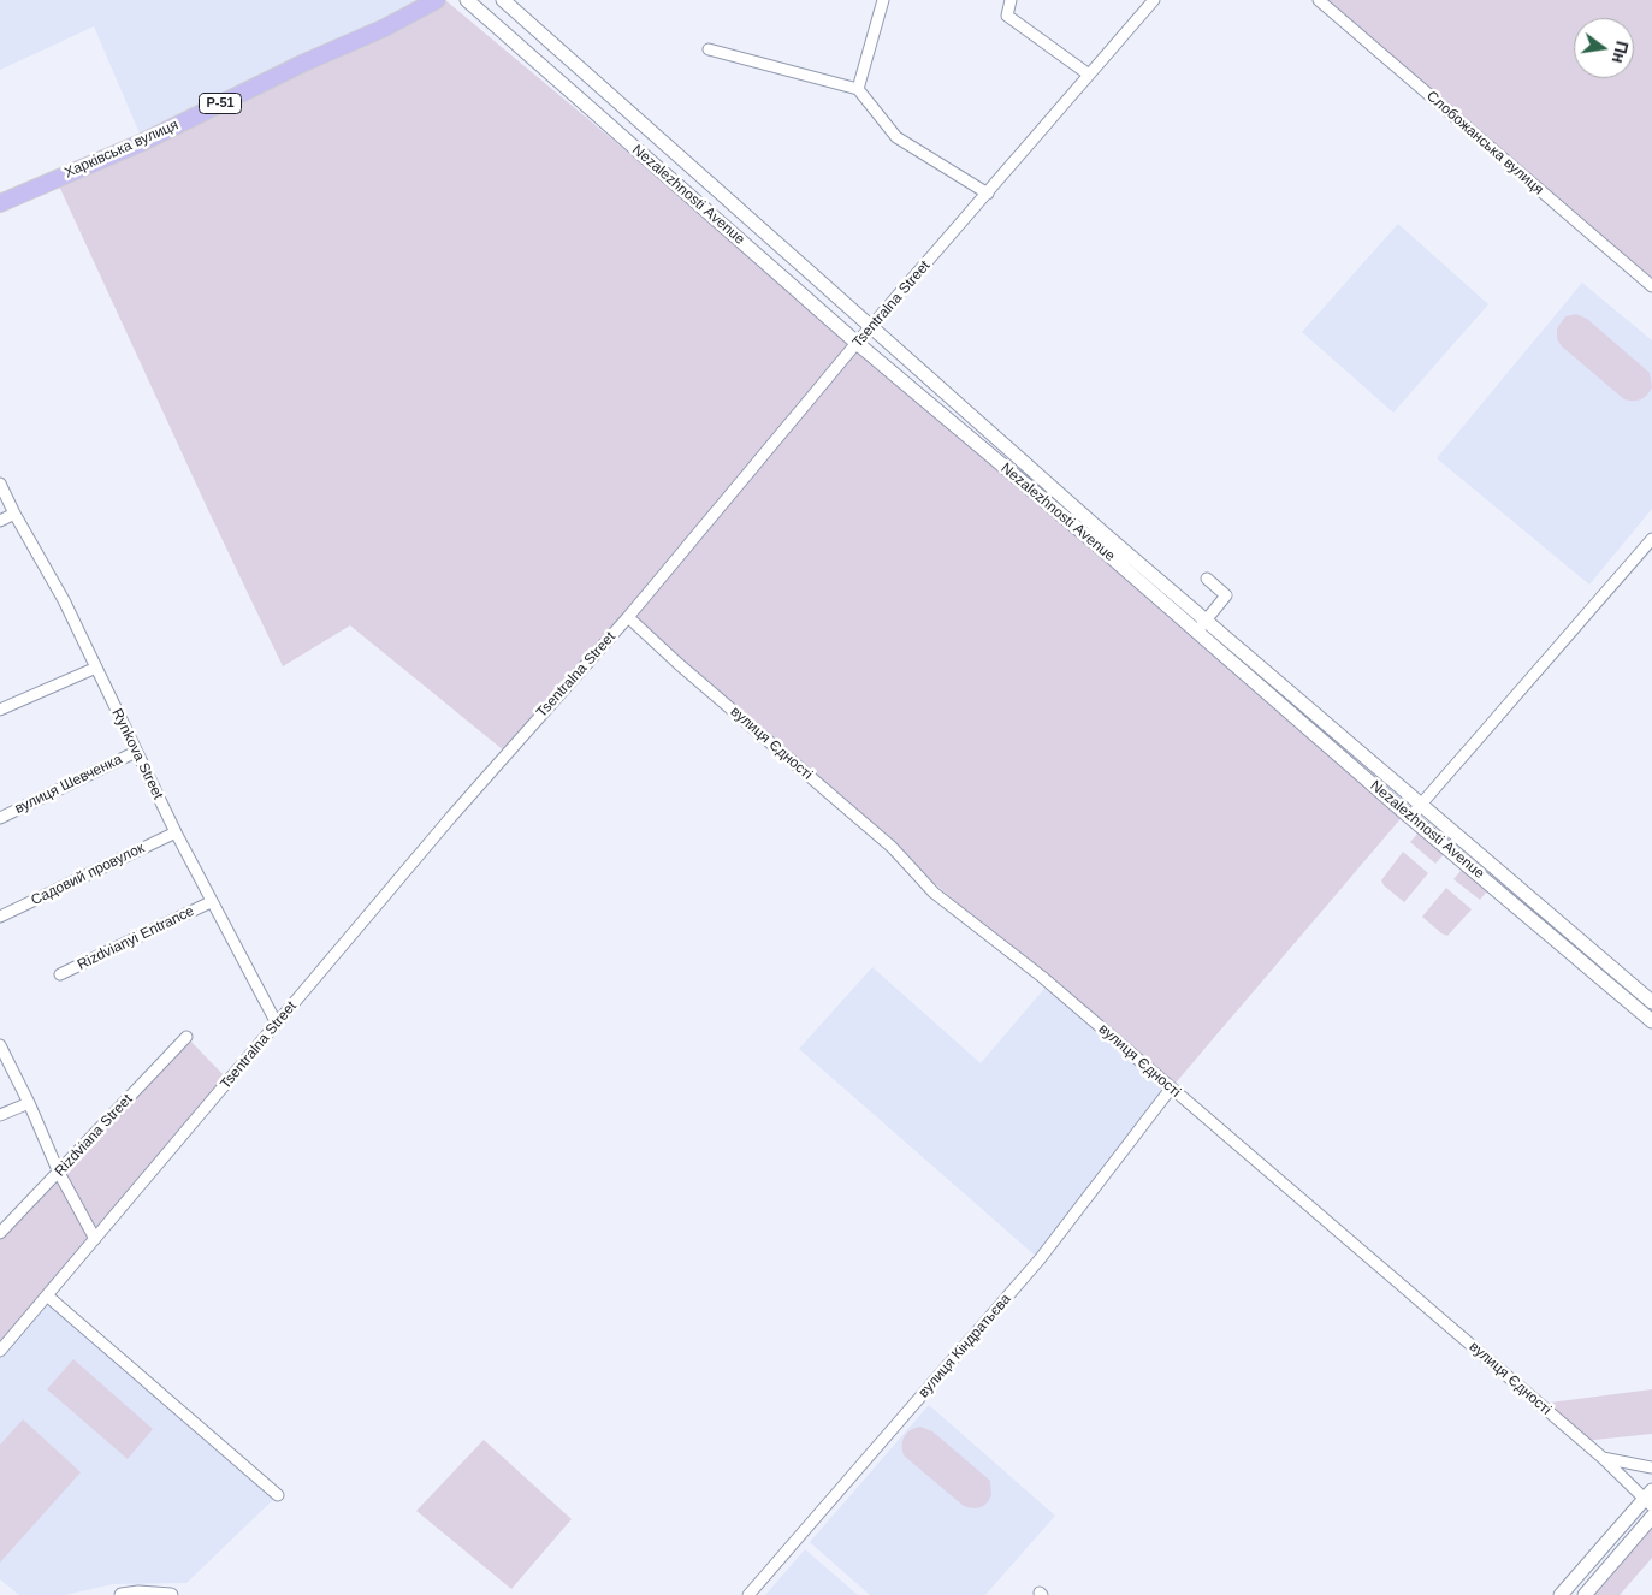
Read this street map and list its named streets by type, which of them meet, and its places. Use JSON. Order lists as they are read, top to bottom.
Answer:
{
  "streets": {
    "main road": ["Р-51", "Харківська вулиця"],
    "street": [
      "Слобожанська вулиця",
      "Nezalezhnosti Avenue",
      "Tsentralna Street",
      "вулиця Єдності",
      "Rynkova Street",
      "вулиця Шевченка",
      "Садовий провулок",
      "Rizdvianyi Entrance",
      "Rizdviana Street",
      "вулиця Кіндратьєва"
    ]
  },
  "crossings": [
    ["Nezalezhnosti Avenue", "Tsentralna Street"],
    ["Tsentralna Street", "вулиця Єдності"],
    ["Tsentralna Street", "Rynkova Street"],
    ["вулиця Єдності", "вулиця Кіндратьєва"],
    ["Rynkova Street", "вулиця Шевченка"],
    ["Rynkova Street", "Садовий провулок"],
    ["Rynkova Street", "Rizdvianyi Entrance"]
  ],
  "north": "right"
}
